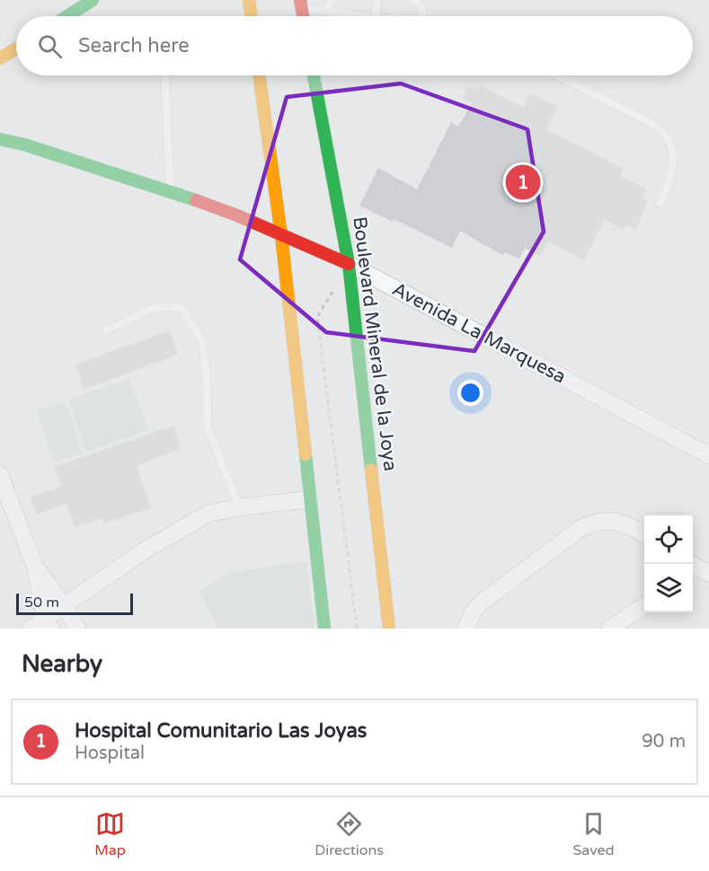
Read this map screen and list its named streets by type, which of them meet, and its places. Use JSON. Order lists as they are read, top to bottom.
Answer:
{
  "streets": {
    "street": ["Avenida La Marquesa", "Boulevard Mineral de la Joya"]
  },
  "crossings": [
    ["Avenida La Marquesa", "Boulevard Mineral de la Joya"]
  ],
  "scale_bar": "50 m",
  "page": {
    "search": "Search here",
    "pins": "1",
    "scale": "50 m",
    "heading": "Nearby",
    "list": [
      {
        "mark": "1",
        "name": "Hospital Comunitario Las Joyas",
        "note": "Hospital",
        "value": "90 m"
      }
    ],
    "nav": ["Map", "Directions", "Saved"]
  }
}
